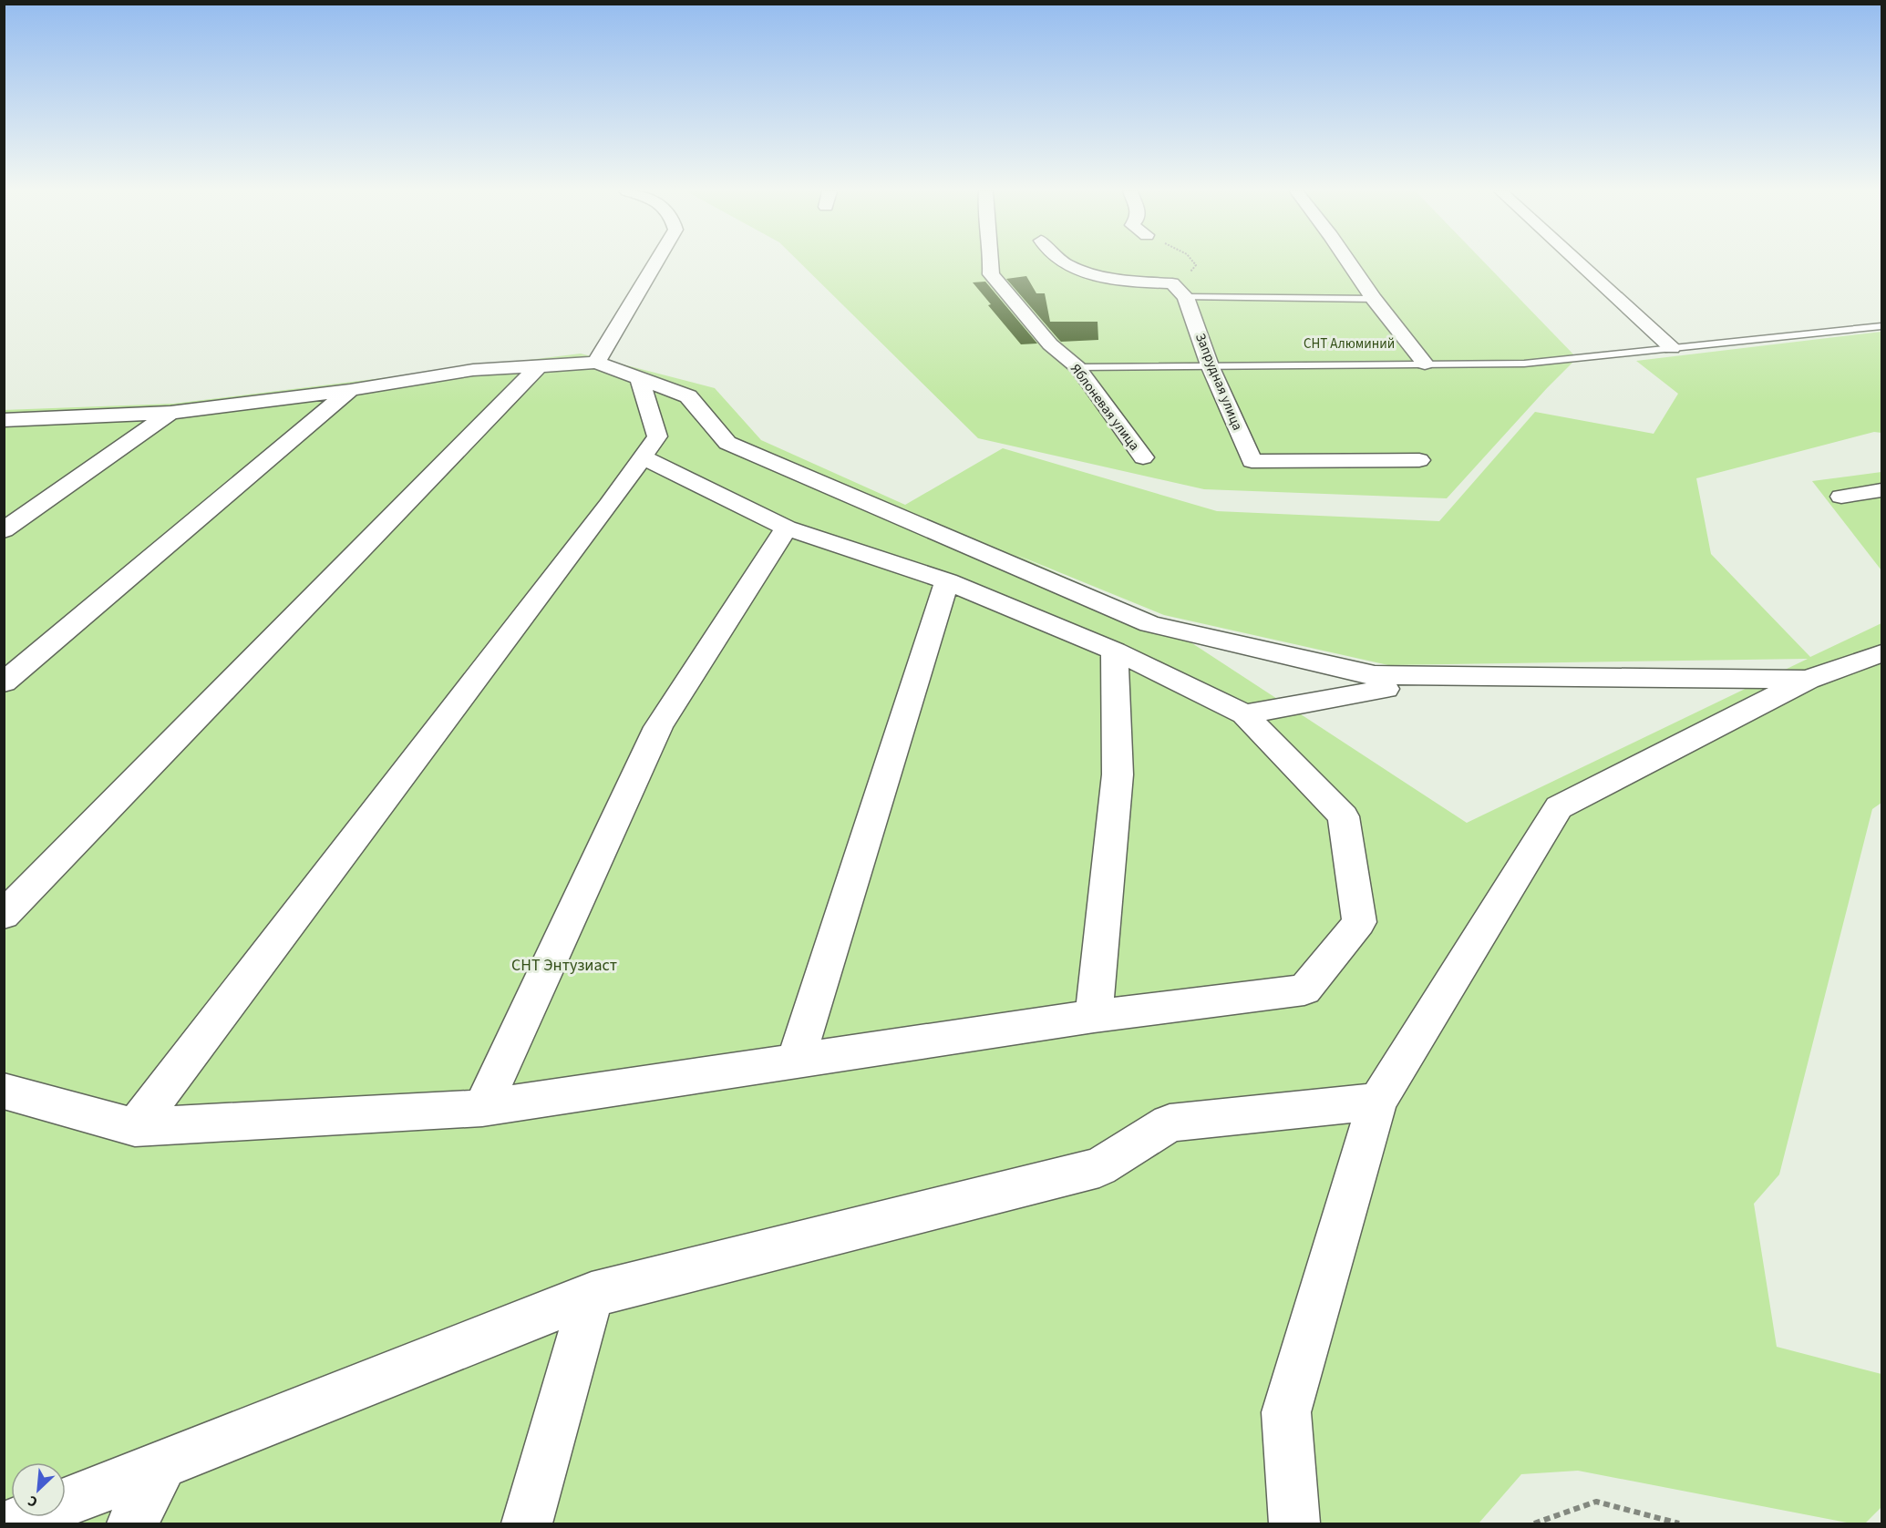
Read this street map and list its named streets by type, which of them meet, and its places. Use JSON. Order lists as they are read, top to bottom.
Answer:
{
  "streets": {
    "street": ["Запрудная улица", "Яблоневая улица"]
  },
  "parks": ["СНТ Алюминий", "СНТ Энтузиаст"],
  "north": "bottom left"
}
